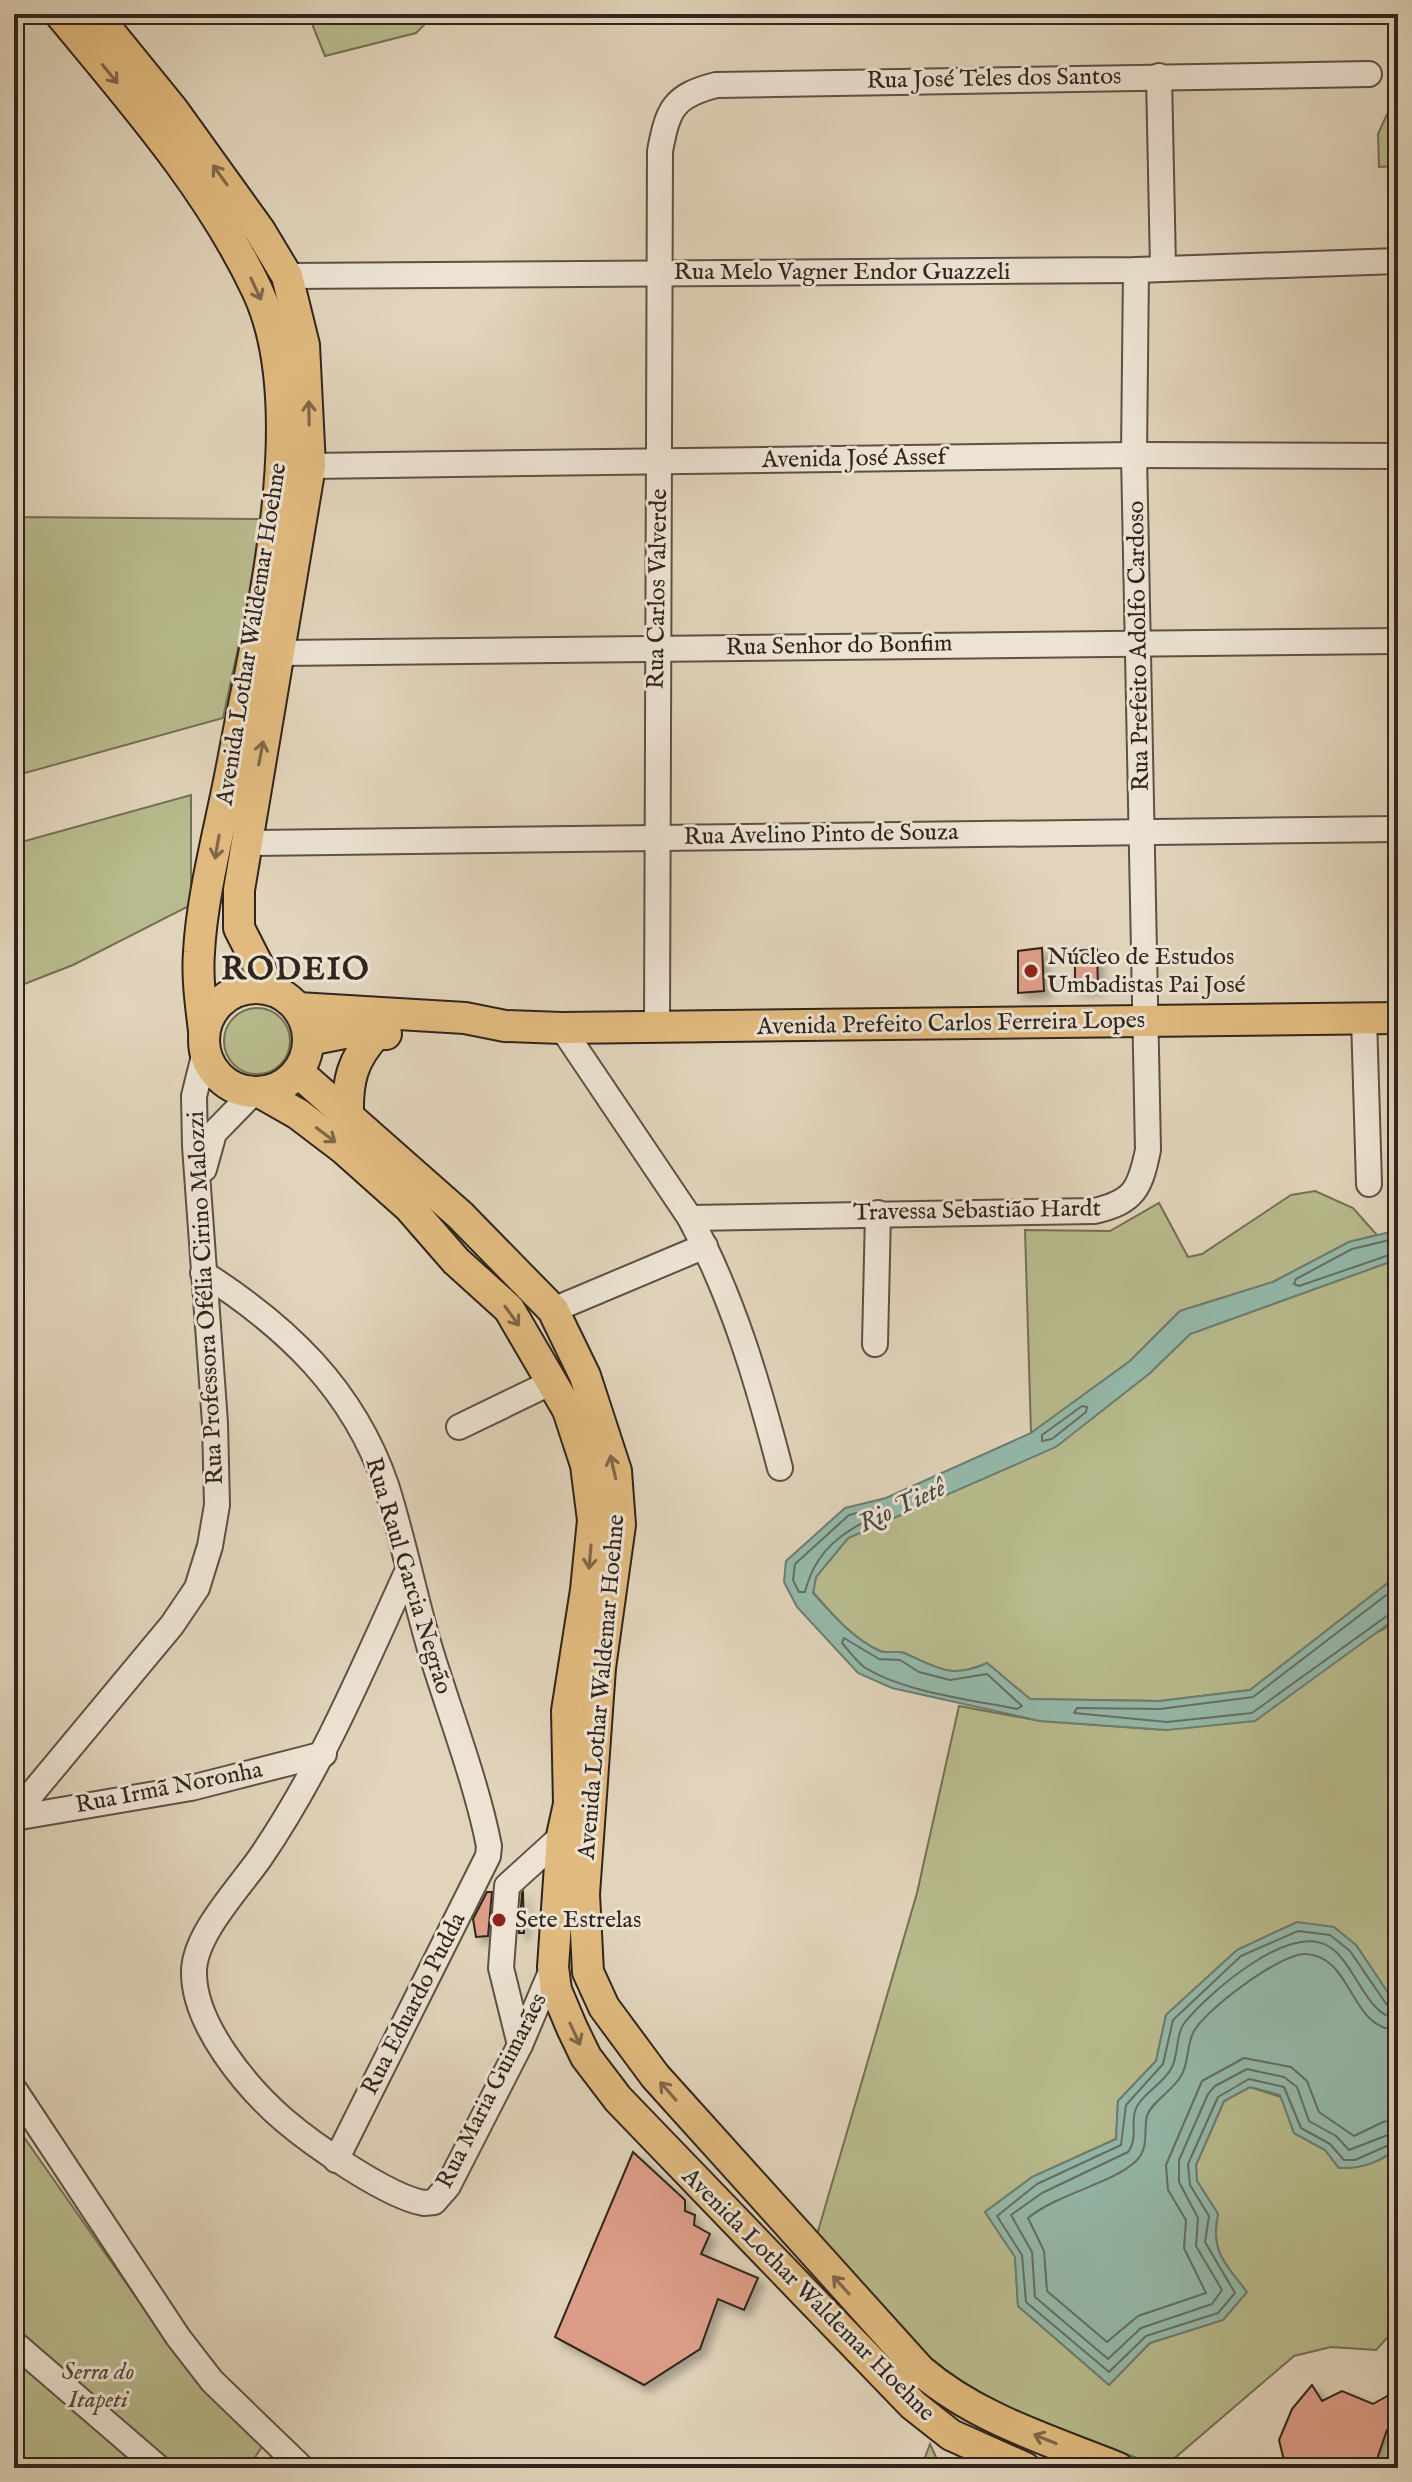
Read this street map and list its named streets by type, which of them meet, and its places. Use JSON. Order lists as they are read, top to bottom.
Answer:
{
  "streets": {
    "main road": ["Avenida Lothar Waldemar Hoehne", "Avenida Prefeito Carlos Ferreira Lopes"],
    "street": [
      "Rua José Teles dos Santos",
      "Rua Melo Vagner Endor Guazzeli",
      "Avenida José Assef",
      "Rua Carlos Valverde",
      "Rua Senhor do Bonfim",
      "Rua Prefeito Adolfo Cardoso",
      "Rua Avelino Pinto de Souza",
      "Travessa Sebastião Hardt",
      "Rua Professora Ofélia Cirino Malozzi",
      "Rua Raul Garcia Negrão",
      "Rua Irmã Noronha",
      "Rua Eduardo Pudda",
      "Rua Maria Guimarães"
    ]
  },
  "crossings": [
    ["Rua José Teles dos Santos", "Rua Carlos Valverde"],
    ["Rua Melo Vagner Endor Guazzeli", "Rua Carlos Valverde"],
    ["Rua Melo Vagner Endor Guazzeli", "Avenida Lothar Waldemar Hoehne"],
    ["Rua Melo Vagner Endor Guazzeli", "Rua Prefeito Adolfo Cardoso"],
    ["Avenida José Assef", "Rua Carlos Valverde"],
    ["Avenida José Assef", "Avenida Lothar Waldemar Hoehne"],
    ["Avenida José Assef", "Rua Prefeito Adolfo Cardoso"],
    ["Rua Carlos Valverde", "Rua Senhor do Bonfim"],
    ["Rua Carlos Valverde", "Rua Avelino Pinto de Souza"],
    ["Rua Carlos Valverde", "Avenida Prefeito Carlos Ferreira Lopes"],
    ["Avenida Lothar Waldemar Hoehne", "Rua Senhor do Bonfim"],
    ["Avenida Lothar Waldemar Hoehne", "Rua Avelino Pinto de Souza"],
    ["Avenida Lothar Waldemar Hoehne", "Avenida Prefeito Carlos Ferreira Lopes"],
    ["Avenida Lothar Waldemar Hoehne", "Rua Professora Ofélia Cirino Malozzi"],
    ["Avenida Lothar Waldemar Hoehne", "Rua Maria Guimarães"],
    ["Rua Senhor do Bonfim", "Rua Prefeito Adolfo Cardoso"],
    ["Rua Prefeito Adolfo Cardoso", "Rua Avelino Pinto de Souza"],
    ["Rua Prefeito Adolfo Cardoso", "Avenida Prefeito Carlos Ferreira Lopes"],
    ["Rua Prefeito Adolfo Cardoso", "Travessa Sebastião Hardt"],
    ["Avenida Prefeito Carlos Ferreira Lopes", "Travessa Sebastião Hardt"],
    ["Avenida Prefeito Carlos Ferreira Lopes", "Rua Professora Ofélia Cirino Malozzi"],
    ["Rua Professora Ofélia Cirino Malozzi", "Rua Raul Garcia Negrão"],
    ["Rua Professora Ofélia Cirino Malozzi", "Rua Irmã Noronha"],
    ["Rua Raul Garcia Negrão", "Rua Eduardo Pudda"],
    ["Rua Eduardo Pudda", "Rua Maria Guimarães"]
  ],
  "districts": ["RODEIO"],
  "water": ["Rio Tietê"],
  "parks": ["Serra do Itapeti"],
  "places": ["Núcleo de Estudos Umbadistas Pai José", "Sete Estrelas"]
}
